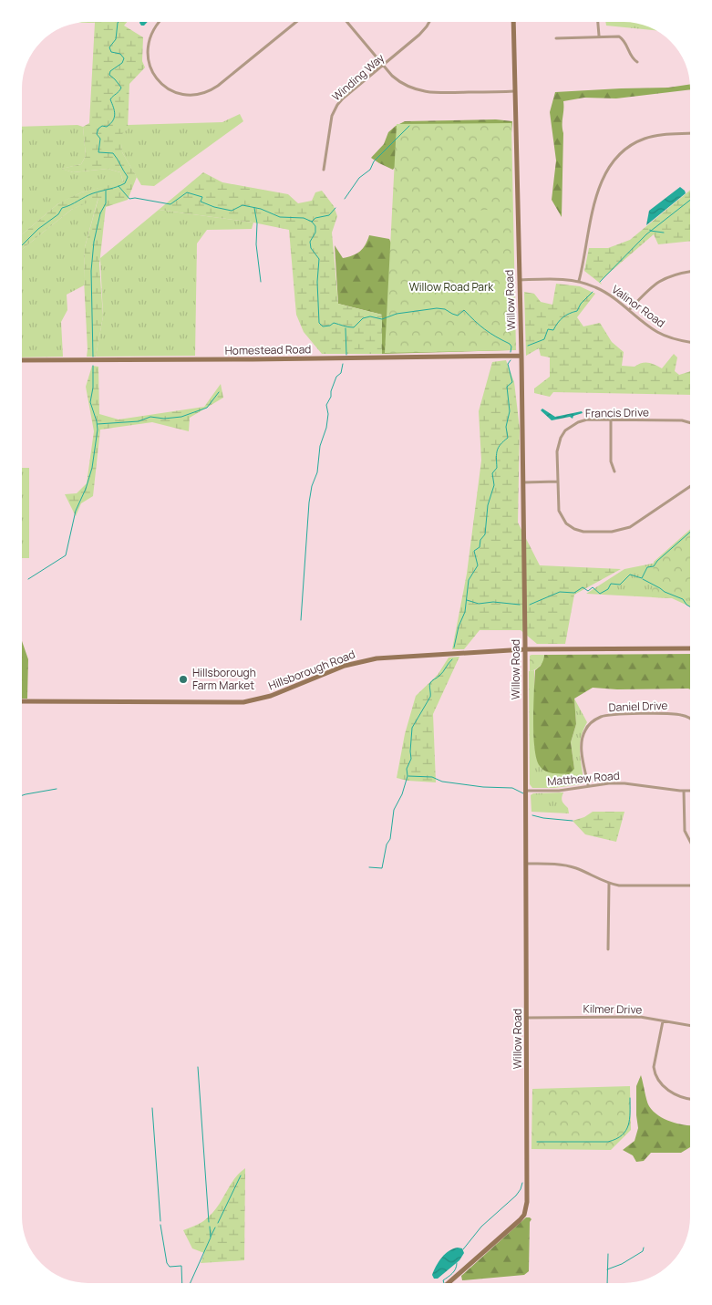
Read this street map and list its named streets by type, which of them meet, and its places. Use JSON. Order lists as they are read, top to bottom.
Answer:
{
  "streets": {
    "street": [
      "Winding Way",
      "Willow Road",
      "Valinor Road",
      "Homestead Road",
      "Francis Drive",
      "Hillsborough Road",
      "Daniel Drive",
      "Matthew Road",
      "Kilmer Drive"
    ]
  },
  "crossings": [
    ["Willow Road", "Valinor Road"],
    ["Willow Road", "Homestead Road"],
    ["Willow Road", "Hillsborough Road"],
    ["Willow Road", "Matthew Road"],
    ["Willow Road", "Kilmer Drive"],
    ["Daniel Drive", "Matthew Road"]
  ],
  "parks": ["Willow Road Park"],
  "places": ["Hillsborough Farm Market"]
}
